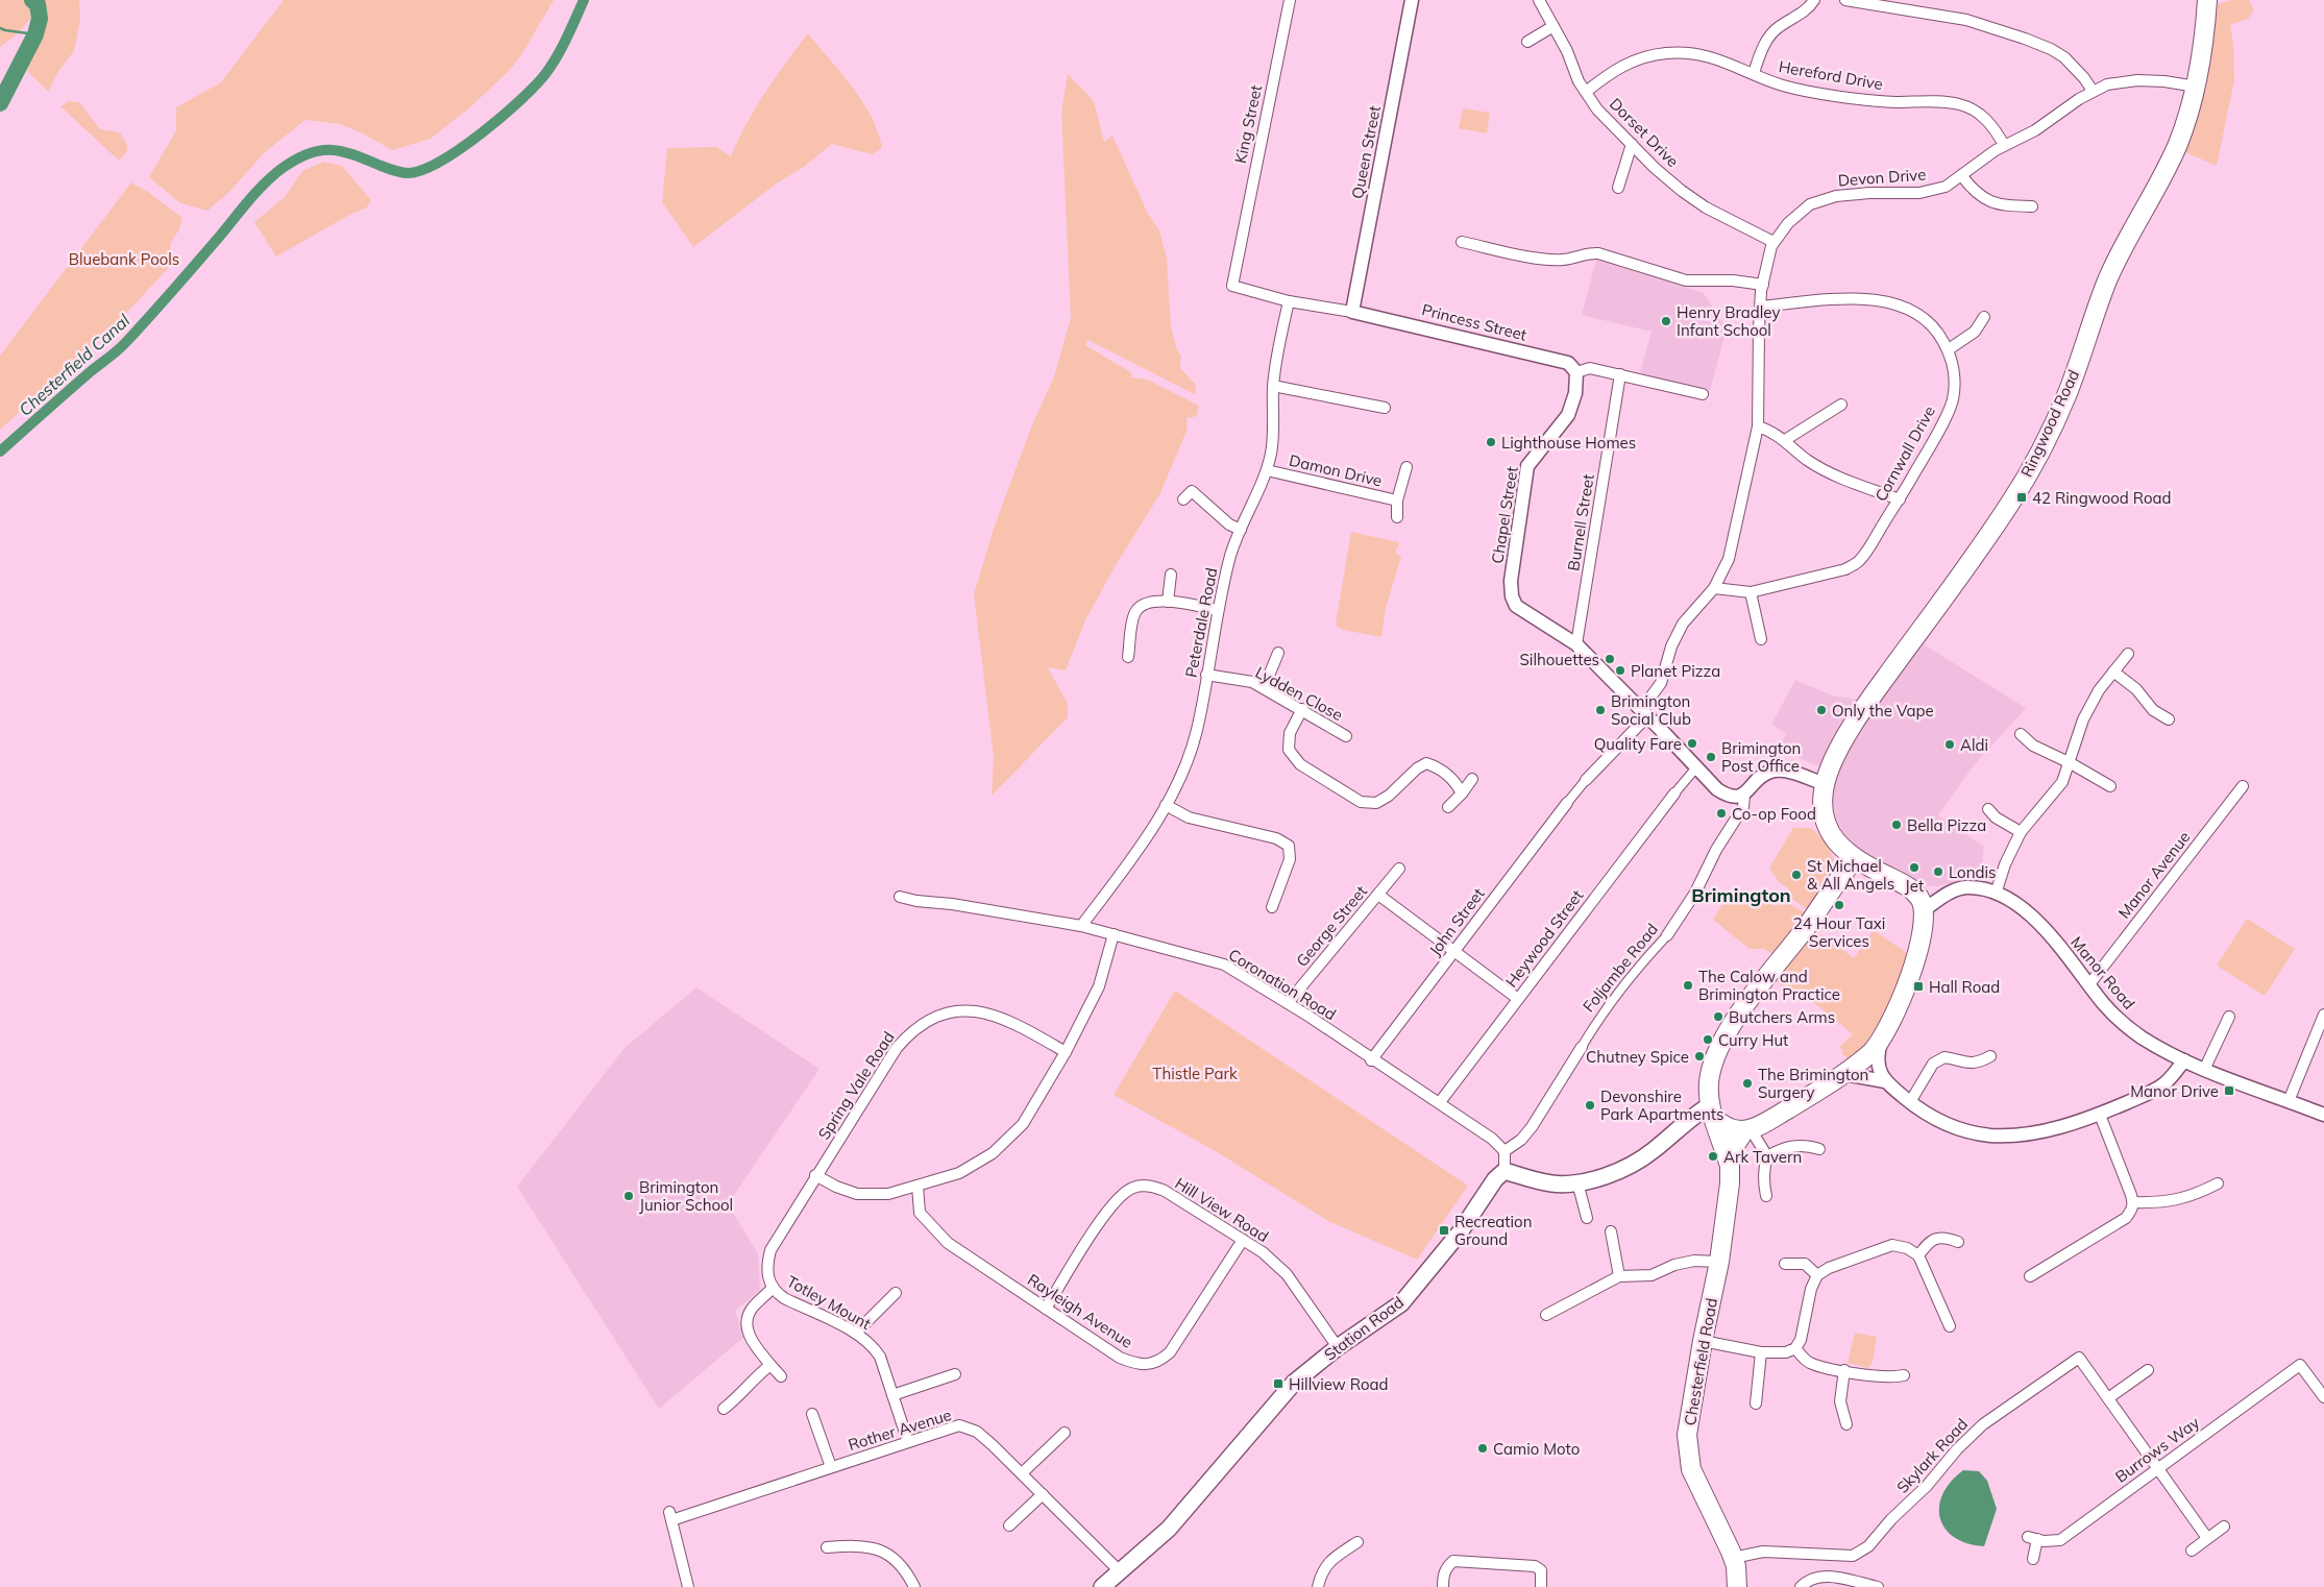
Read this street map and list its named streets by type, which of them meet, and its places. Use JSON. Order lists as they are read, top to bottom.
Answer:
{
  "streets": {
    "highway": ["Ringwood Road", "Chesterfield Road"],
    "main road": ["Station Road"],
    "street": [
      "Hereford Drive",
      "King Street",
      "Dorset Drive",
      "Queen Street",
      "Devon Drive",
      "Princess Street",
      "Cornwall Drive",
      "Damon Drive",
      "Chapel Street",
      "Burnell Street",
      "Peterdale Road",
      "Lydden Close",
      "Manor Avenue",
      "John Street",
      "George Street",
      "Heywood Street",
      "Foljambe Road",
      "Manor Road",
      "Coronation Road",
      "Spring Vale Road",
      "Hill View Road",
      "Totley Mount",
      "Rayleigh Avenue",
      "Rother Avenue",
      "Burrows Way",
      "Skylark Road"
    ]
  },
  "crossings": [
    ["Hereford Drive", "Dorset Drive"],
    ["Hereford Drive", "Devon Drive"],
    ["King Street", "Princess Street"],
    ["Dorset Drive", "Devon Drive"],
    ["Queen Street", "Princess Street"],
    ["Devon Drive", "Ringwood Road"],
    ["Devon Drive", "Cornwall Drive"],
    ["Devon Drive", "Chapel Street"],
    ["Princess Street", "Chapel Street"],
    ["Princess Street", "Peterdale Road"],
    ["Ringwood Road", "Manor Road"],
    ["Damon Drive", "Peterdale Road"],
    ["Chapel Street", "Burnell Street"],
    ["Chapel Street", "Foljambe Road"],
    ["Peterdale Road", "Lydden Close"],
    ["Peterdale Road", "Coronation Road"],
    ["Manor Avenue", "Manor Road"],
    ["John Street", "Coronation Road"],
    ["George Street", "Coronation Road"],
    ["Heywood Street", "Coronation Road"],
    ["Foljambe Road", "Coronation Road"],
    ["Spring Vale Road", "Totley Mount"],
    ["Hill View Road", "Rayleigh Avenue"],
    ["Hill View Road", "Station Road"],
    ["Totley Mount", "Rother Avenue"],
    ["Station Road", "Rother Avenue"],
    ["Chesterfield Road", "Skylark Road"],
    ["Burrows Way", "Skylark Road"]
  ],
  "districts": ["Brimington"],
  "water": ["Chesterfield Canal"],
  "parks": ["Bluebank Pools", "Thistle Park"],
  "places": {
    "other": [
      "Henry Bradley Infant School",
      "Lighthouse Homes",
      "Silhouettes",
      "Planet Pizza",
      "Brimington Social Club",
      "Only the Vape",
      "Quality Fare",
      "Aldi",
      "Brimington Post Office",
      "Co-op Food",
      "Bella Pizza",
      "Jet",
      "Londis",
      "St Michael & All Angels",
      "24 Hour Taxi Services",
      "The Calow and Brimington Practice",
      "Butchers Arms",
      "Curry Hut",
      "Chutney Spice",
      "The Brimington Surgery",
      "Devonshire Park Apartments",
      "Ark Tavern",
      "Brimington Junior School",
      "Camio Moto"
    ],
    "transit": [
      "42 Ringwood Road",
      "Hall Road",
      "Manor Drive",
      "Recreation Ground",
      "Hillview Road"
    ]
  }
}
